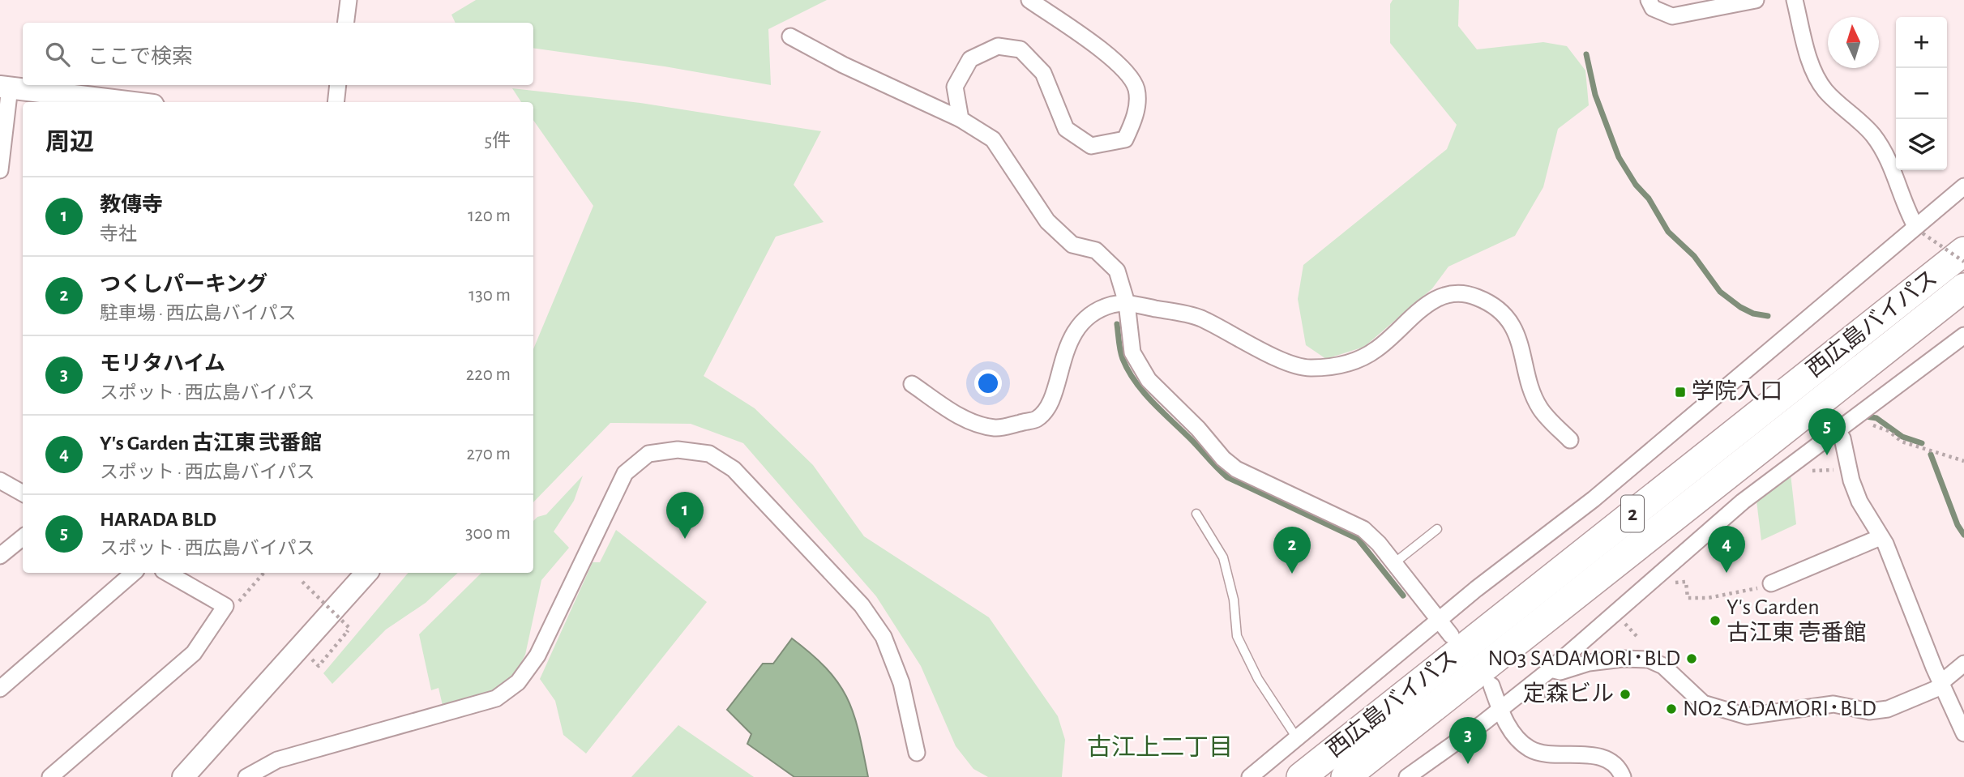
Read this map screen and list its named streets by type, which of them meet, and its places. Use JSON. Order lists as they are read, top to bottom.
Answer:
{
  "streets": {
    "highway": ["西広島バイパス", "2"]
  },
  "districts": ["古江上二丁目"],
  "places": {
    "transit": ["学院入口"],
    "other": [
      "Y's Garden 古江東 壱番館",
      "NO3 SADAMORI･BLD",
      "定森ビル",
      "NO2 SADAMORI･BLD"
    ]
  },
  "north": "top",
  "page": {
    "map_buttons": ["+", "−"],
    "search": "ここで検索",
    "heading": ["周辺", "5件"],
    "list": [
      {
        "mark": "1",
        "name": "教傳寺",
        "note": "寺社",
        "value": "120 m"
      },
      {
        "mark": "2",
        "name": "つくしパーキング",
        "note": "駐車場 · 西広島バイパス",
        "value": "130 m"
      },
      {
        "mark": "3",
        "name": "モリタハイム",
        "note": "スポット · 西広島バイパス",
        "value": "220 m"
      },
      {
        "mark": "4",
        "name": "Y's Garden 古江東 弐番館",
        "note": "スポット · 西広島バイパス",
        "value": "270 m"
      },
      {
        "mark": "5",
        "name": "HARADA BLD",
        "note": "スポット · 西広島バイパス",
        "value": "300 m"
      }
    ],
    "pins": [
      "5",
      "1",
      "4",
      "2",
      "3"
    ]
  }
}
